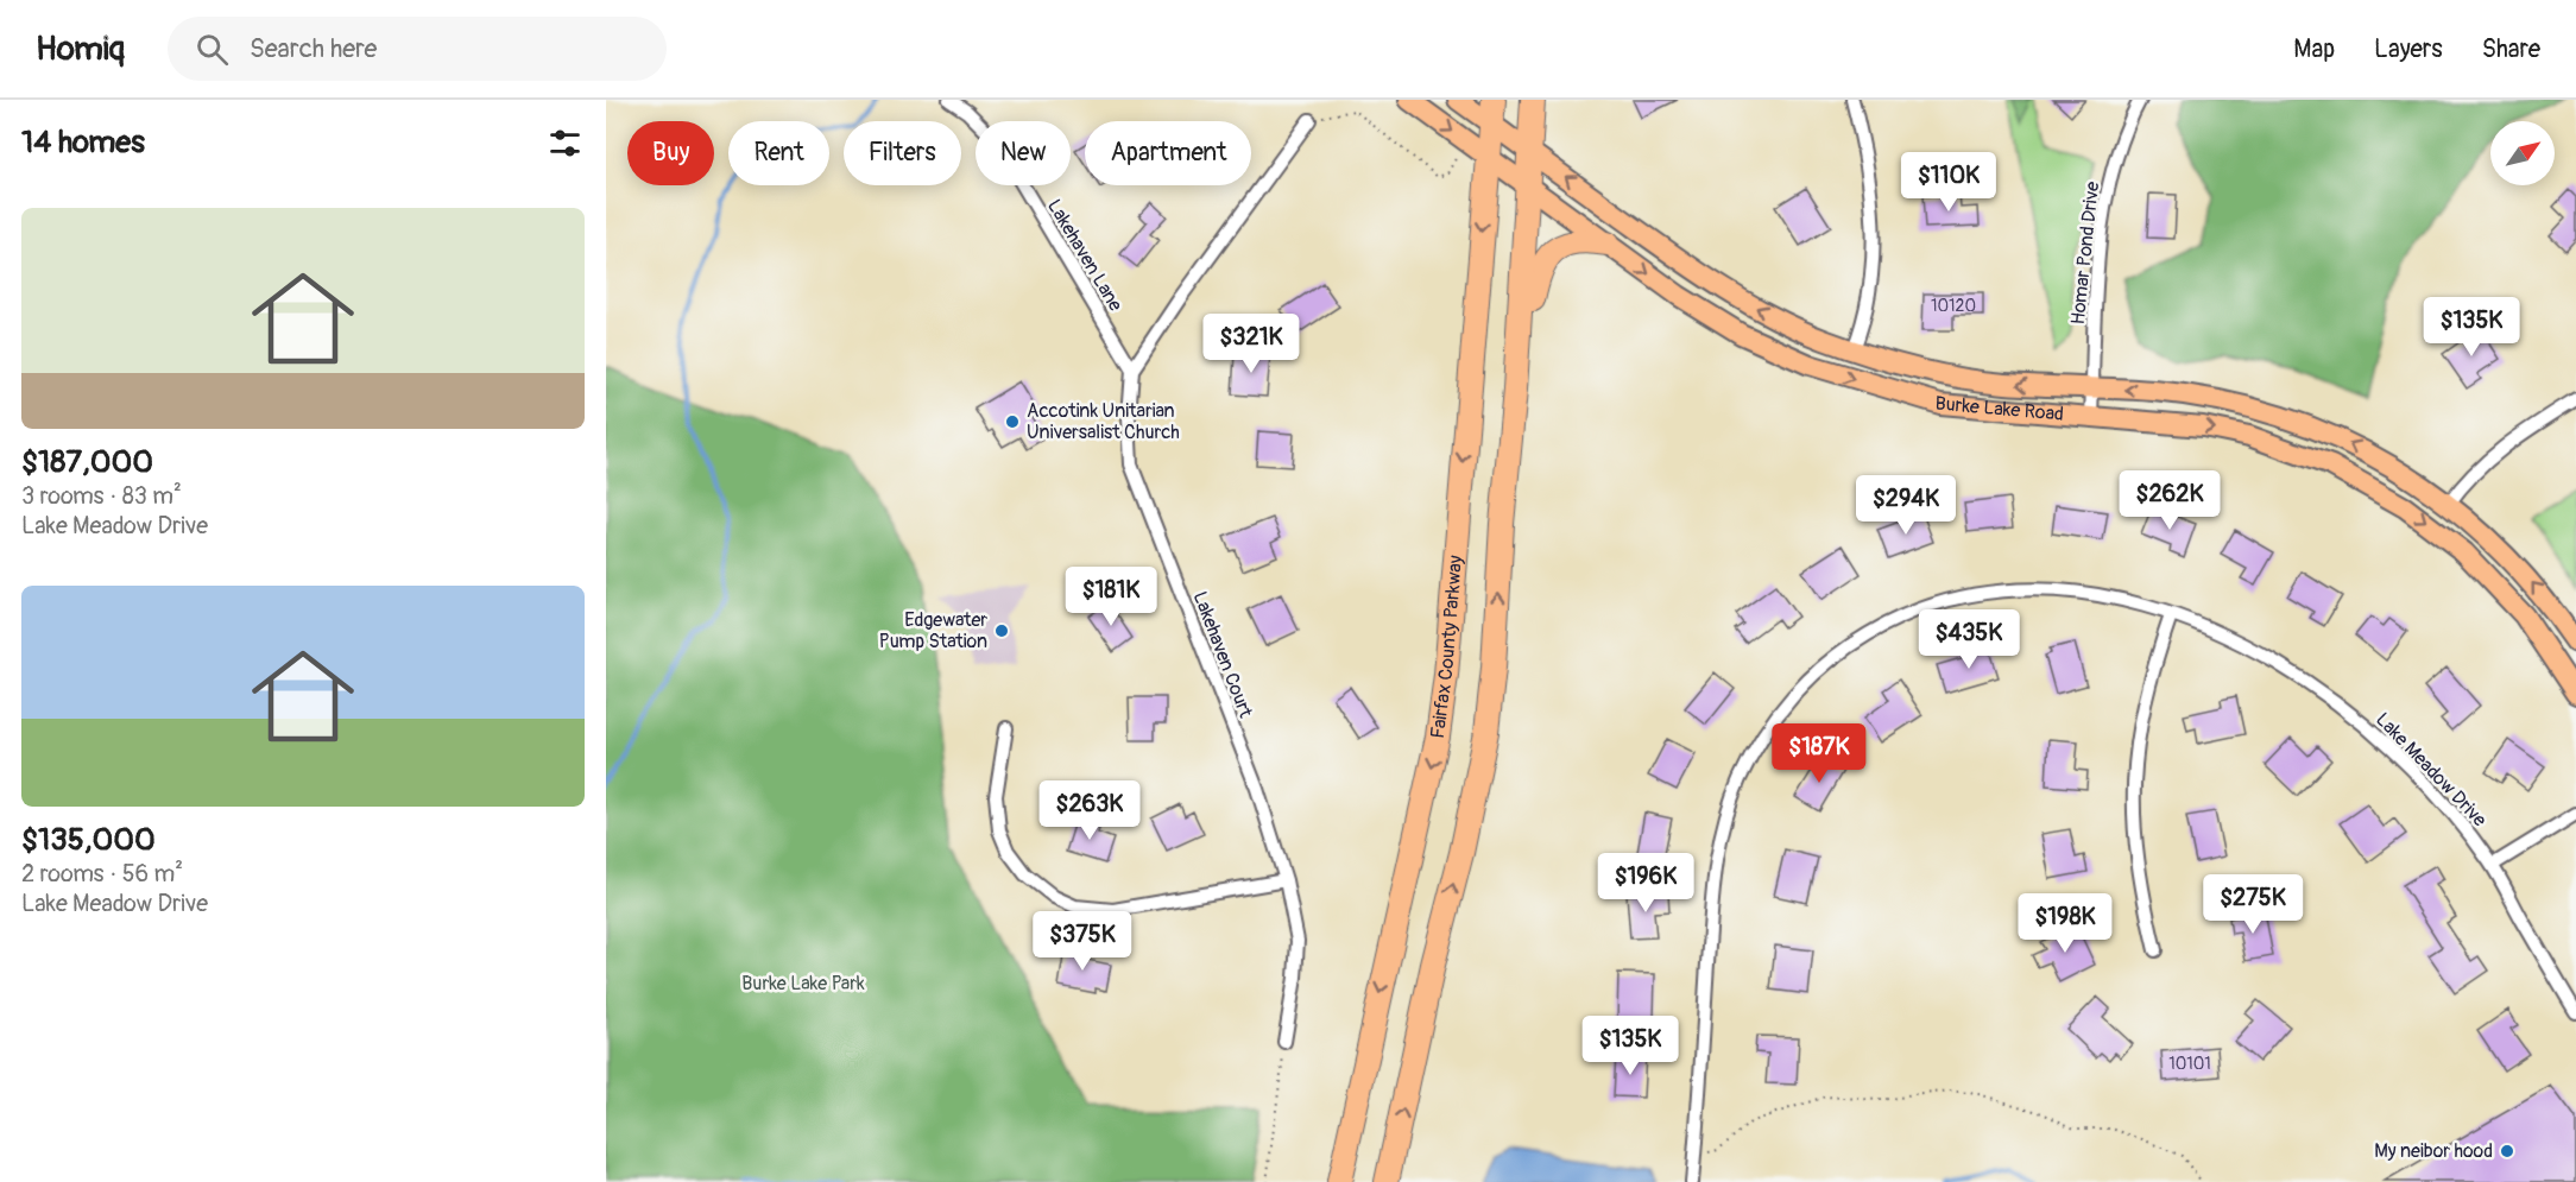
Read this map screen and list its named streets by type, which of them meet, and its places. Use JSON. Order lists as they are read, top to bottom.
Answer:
{
  "streets": {
    "highway": ["Fairfax County Parkway"],
    "main road": ["Burke Lake Road"],
    "street": [
      "Homar Pond Drive",
      "Lakehaven Lane",
      "Lakehaven Court",
      "Lake Meadow Drive"
    ]
  },
  "crossings": [
    ["Homar Pond Drive", "Burke Lake Road"],
    ["Lakehaven Lane", "Lakehaven Court"],
    ["Burke Lake Road", "Fairfax County Parkway"]
  ],
  "parks": ["Burke Lake Park"],
  "places": ["Accotink Unitarian Universalist Church", "Edgewater Pump Station", "My neibor hood"],
  "house_numbers": ["10120", "10101"],
  "north": "top right",
  "page": {
    "header": "Homiq",
    "search": "Search here",
    "nav": ["Map", "Layers", "Share"],
    "heading": "14 homes",
    "chip": [
      "Buy",
      "Rent",
      "Filters",
      "New",
      "Apartment"
    ],
    "price": [
      "$110K",
      "$135K",
      "$321K",
      "$262K",
      "$294K",
      "$181K",
      "$435K",
      "$187K",
      "$263K",
      "$196K",
      "$275K",
      "$198K",
      "$375K",
      "$135K"
    ],
    "list": [
      {
        "name": "$187,000",
        "note": "3 rooms · 83 m² · Lake Meadow Drive"
      },
      {
        "name": "$135,000",
        "note": "2 rooms · 56 m² · Lake Meadow Drive"
      }
    ]
  }
}
